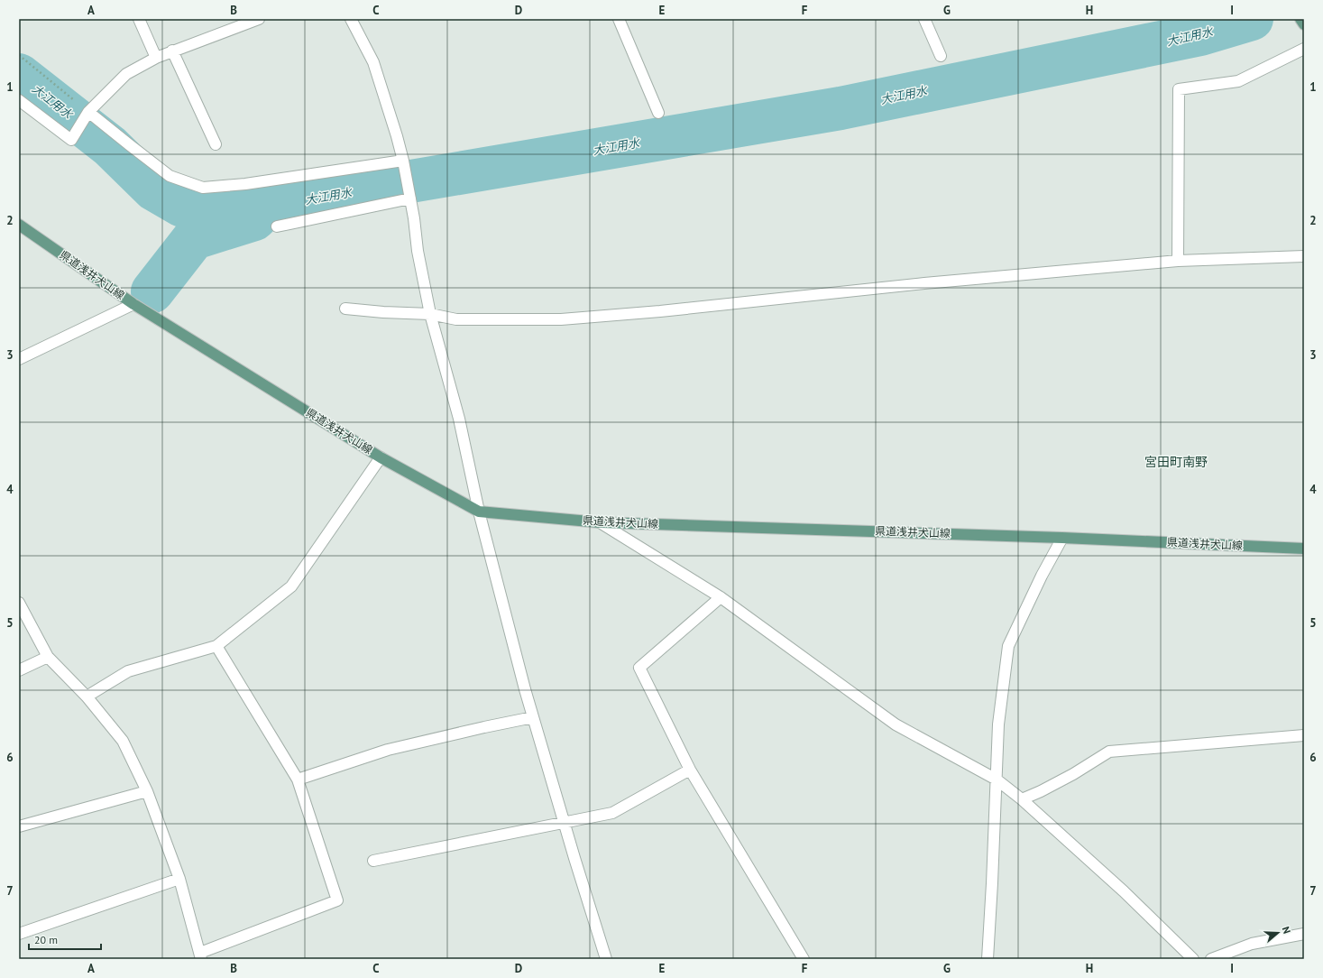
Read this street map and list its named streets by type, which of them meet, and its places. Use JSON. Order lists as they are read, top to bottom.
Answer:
{
  "streets": {
    "main road": ["県道浅井犬山線"]
  },
  "districts": ["宮田町南野"],
  "water": ["大江用水"],
  "scale_bar": "20 m",
  "north": "right",
  "grid": {
    "columns": [
      "A",
      "B",
      "C",
      "D",
      "E",
      "F",
      "G",
      "H",
      "I"
    ],
    "rows": [
      "1",
      "2",
      "3",
      "4",
      "5",
      "6",
      "7"
    ]
  }
}
